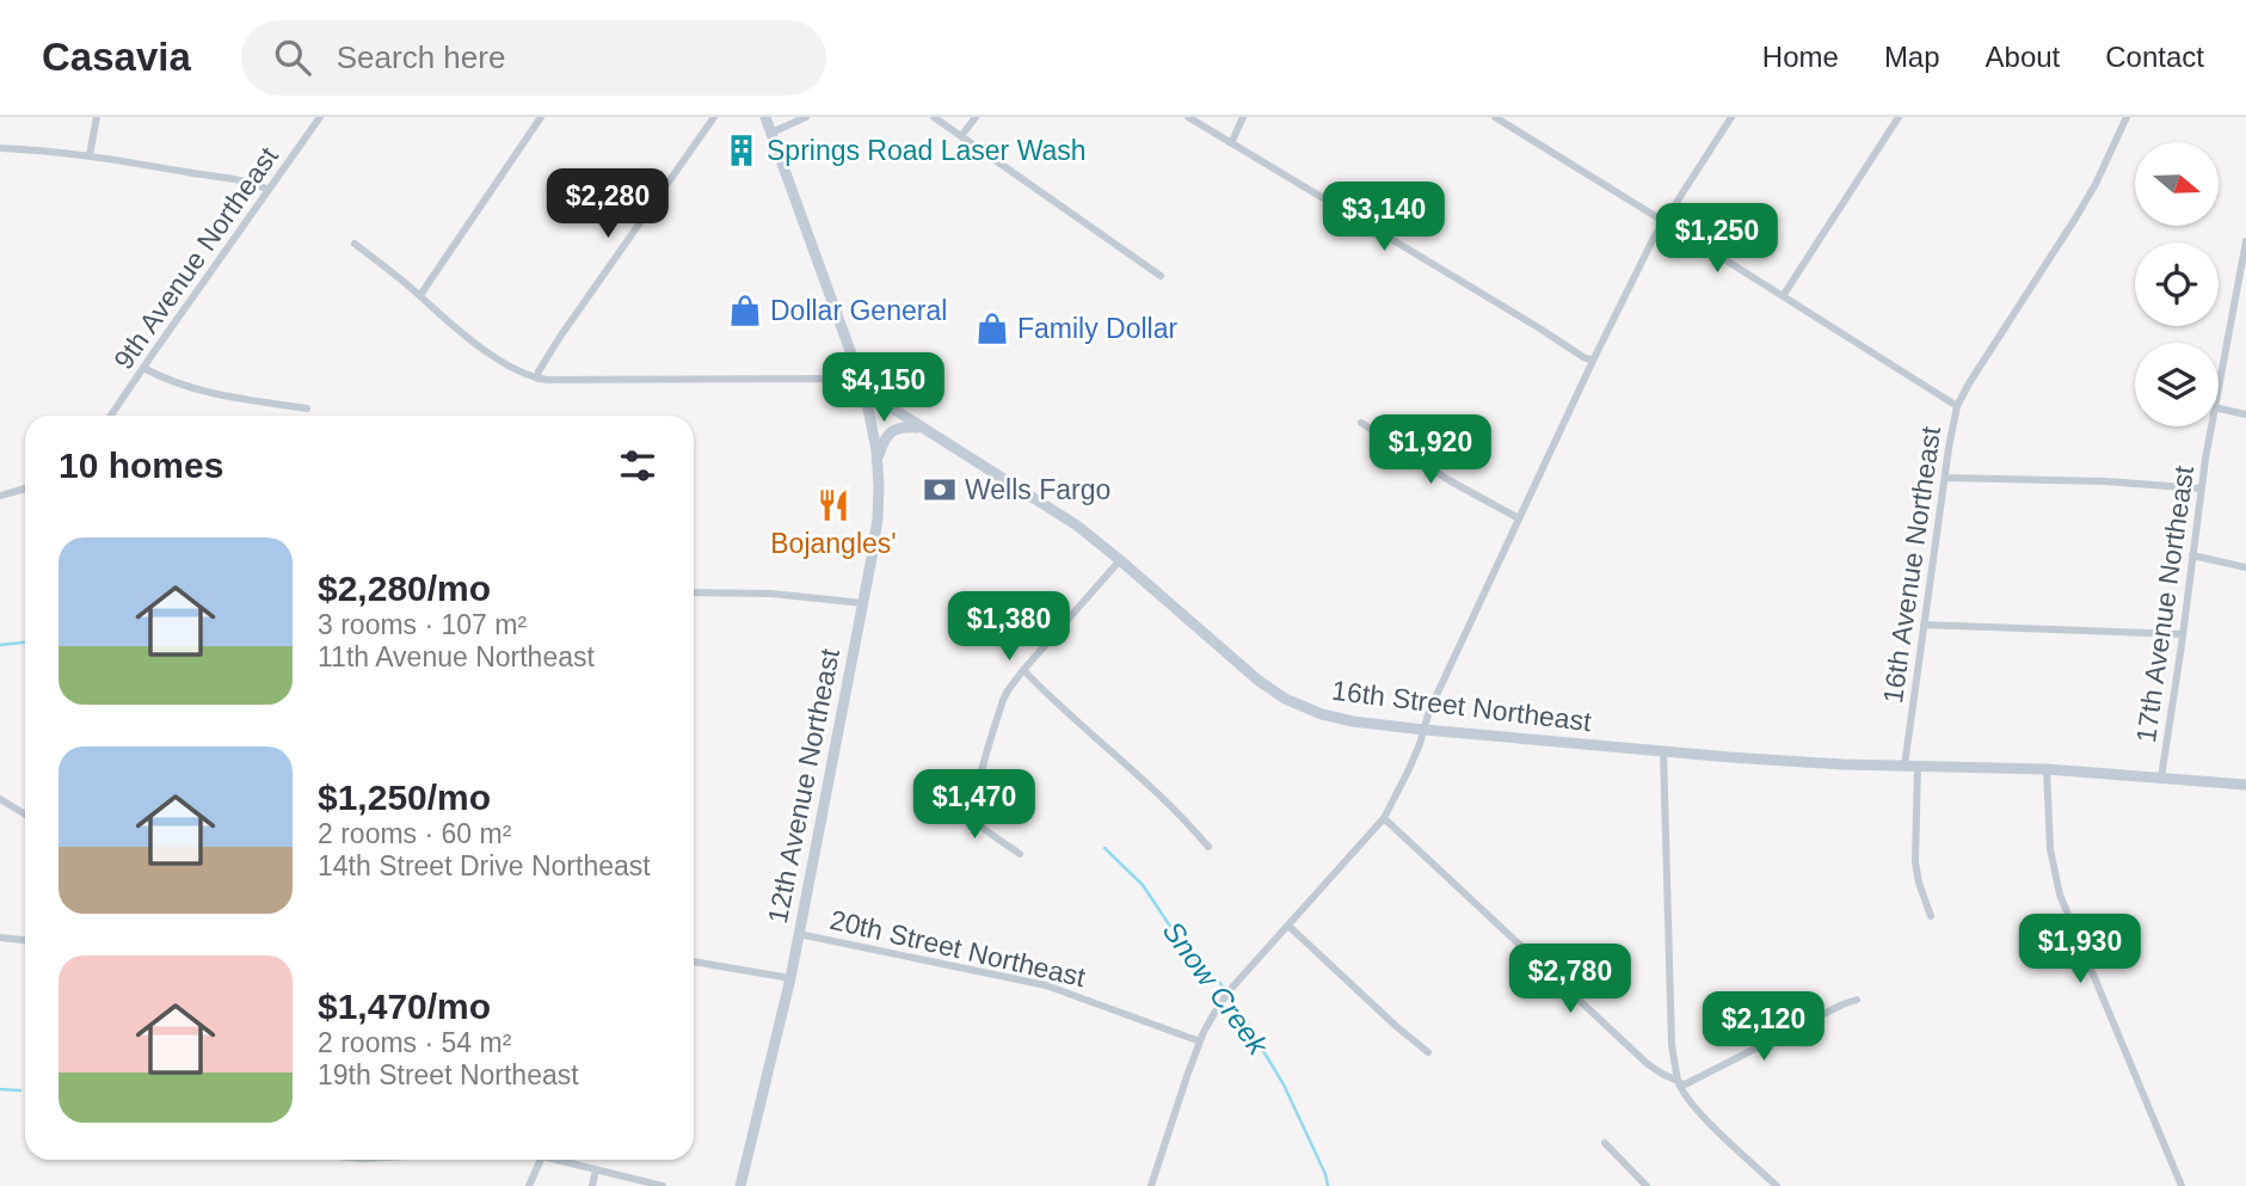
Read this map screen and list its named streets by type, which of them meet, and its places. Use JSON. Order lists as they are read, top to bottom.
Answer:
{
  "streets": {
    "main road": ["16th Street Northeast", "12th Avenue Northeast"],
    "street": [
      "9th Avenue Northeast",
      "16th Avenue Northeast",
      "17th Avenue Northeast",
      "20th Street Northeast"
    ]
  },
  "crossings": [
    ["16th Avenue Northeast", "16th Street Northeast"],
    ["17th Avenue Northeast", "16th Street Northeast"],
    ["16th Street Northeast", "12th Avenue Northeast"],
    ["12th Avenue Northeast", "20th Street Northeast"]
  ],
  "water": ["Snow Creek"],
  "places": {
    "building": ["Springs Road Laser Wash"],
    "shop": ["Dollar General", "Family Dollar"],
    "bank": ["Wells Fargo"],
    "restaurant": ["Bojangles'"]
  },
  "north": "right",
  "page": {
    "header": "Casavia",
    "search": "Search here",
    "nav": [
      "Home",
      "Map",
      "About",
      "Contact"
    ],
    "price": [
      "$2,280",
      "$3,140",
      "$1,250",
      "$4,150",
      "$1,920",
      "$1,380",
      "$1,470",
      "$1,930",
      "$2,780",
      "$2,120"
    ],
    "heading": "10 homes",
    "list": [
      {
        "name": "$2,280/mo",
        "note": "3 rooms · 107 m² · 11th Avenue Northeast"
      },
      {
        "name": "$1,250/mo",
        "note": "2 rooms · 60 m² · 14th Street Drive Northeast"
      },
      {
        "name": "$1,470/mo",
        "note": "2 rooms · 54 m² · 19th Street Northeast"
      }
    ]
  }
}
